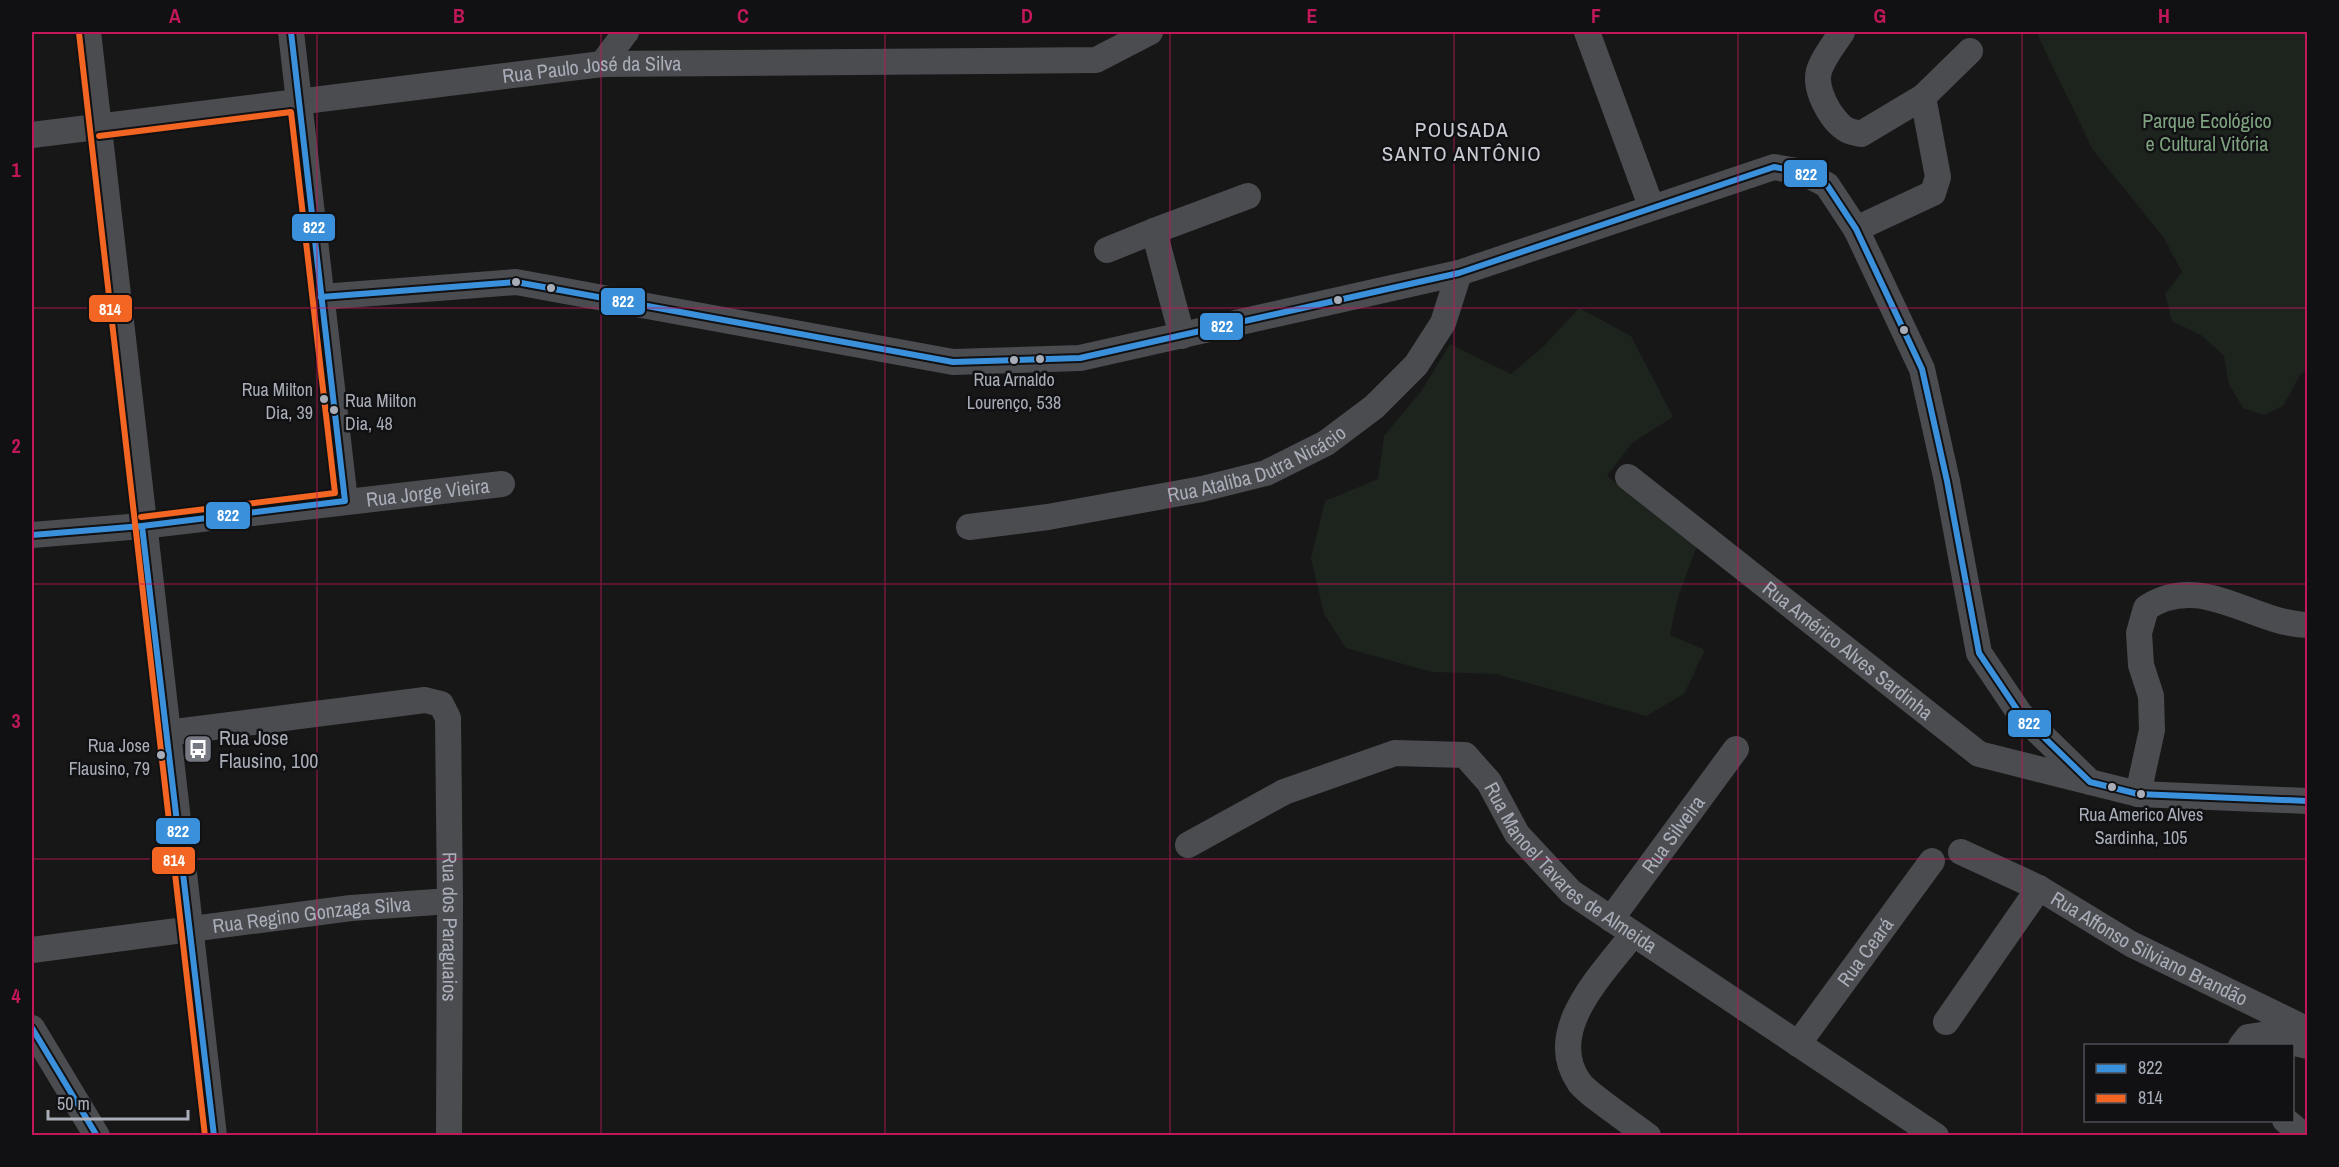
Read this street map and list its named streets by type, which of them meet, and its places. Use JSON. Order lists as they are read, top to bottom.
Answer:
{
  "streets": {
    "street": [
      "Rua Paulo José da Silva",
      "Rua Ataliba Dutra Nicácio",
      "Rua Jorge Vieira",
      "Rua Américo Alves Sardinha",
      "Rua Silveira",
      "Rua Manoel Tavares de Almeida",
      "Rua Regino Gonzaga Silva",
      "Rua dos Paraguaios",
      "Rua Affonso Silviano Brandão",
      "Rua Ceará"
    ]
  },
  "crossings": [
    ["Rua Silveira", "Rua Manoel Tavares de Almeida"],
    ["Rua Manoel Tavares de Almeida", "Rua Ceará"],
    ["Rua Regino Gonzaga Silva", "Rua dos Paraguaios"]
  ],
  "districts": ["POUSADA SANTO ANTÔNIO"],
  "parks": ["Parque Ecológico e Cultural Vitória"],
  "places": {
    "other": [
      "Rua Arnaldo Lourenço, 538",
      "Rua Milton Dia, 39",
      "Rua Milton Dia, 48",
      "Rua Jose Flausino, 79",
      "Rua Americo Alves Sardinha, 105"
    ],
    "bus stop": ["Rua Jose Flausino, 100"]
  },
  "lines": ["transit line 822", "transit line 814"],
  "legend": ["822", "814"],
  "scale_bar": "50 m",
  "grid": {
    "columns": [
      "A",
      "B",
      "C",
      "D",
      "E",
      "F",
      "G",
      "H"
    ],
    "rows": [
      "1",
      "2",
      "3",
      "4"
    ]
  }
}
